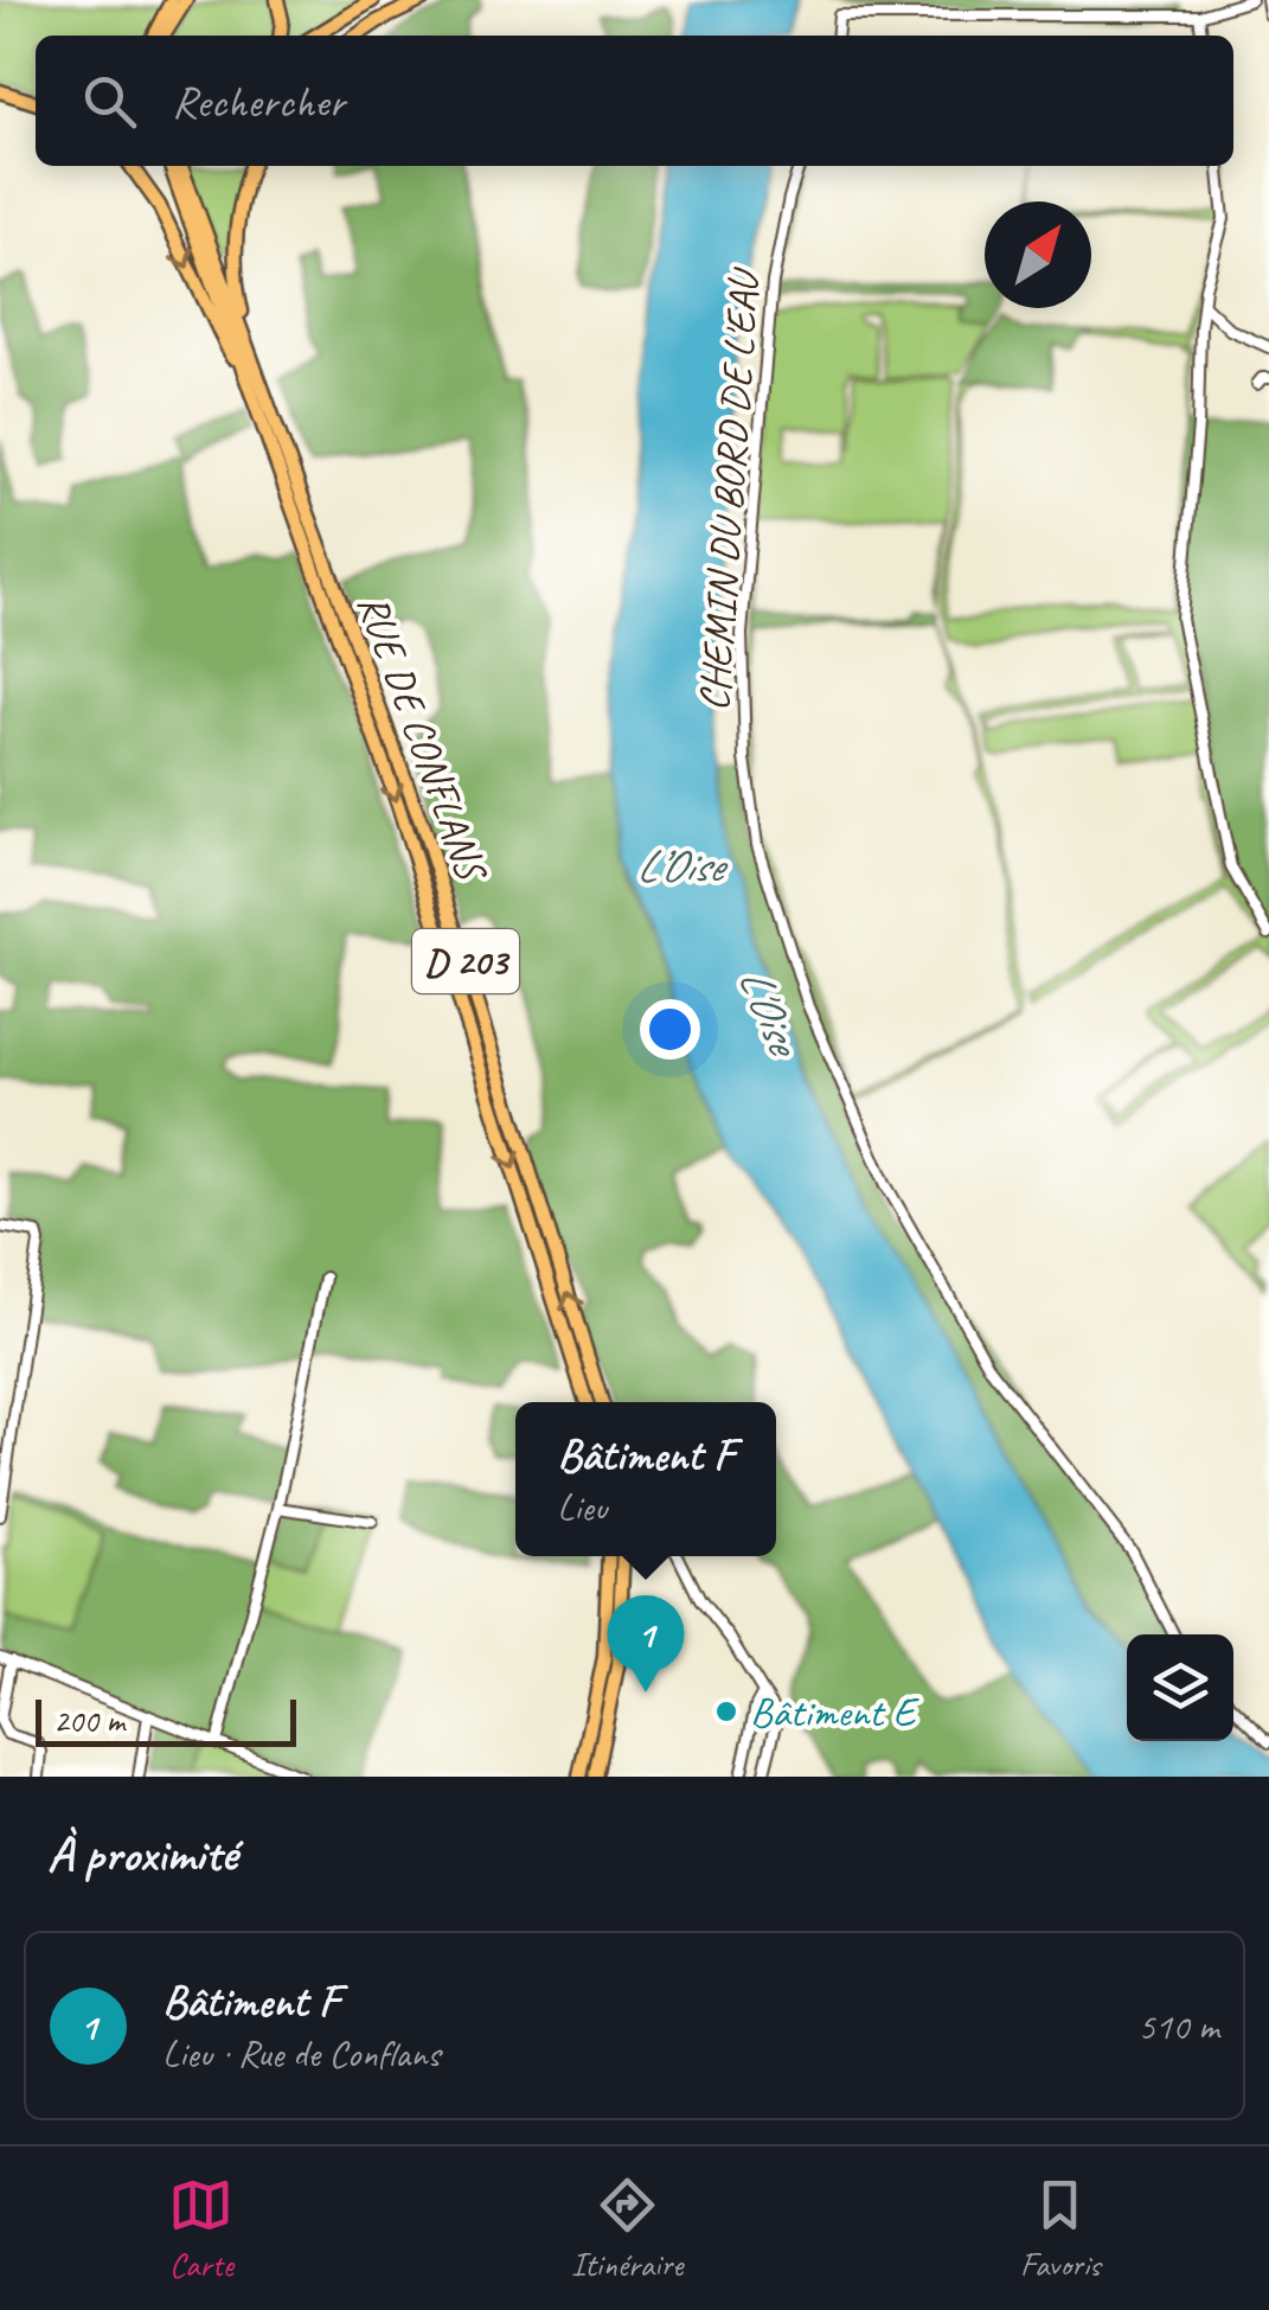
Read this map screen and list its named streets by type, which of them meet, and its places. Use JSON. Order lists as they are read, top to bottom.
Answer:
{
  "streets": {
    "main road": ["RUE DE CONFLANS", "D 203"],
    "street": ["CHEMIN DU BORD DE L'EAU"]
  },
  "crossings": [
    ["RUE DE CONFLANS", "D 203"]
  ],
  "water": ["L’Oise", "L'Oise"],
  "places": ["Bâtiment E"],
  "scale_bar": "200 m",
  "north": "top right",
  "page": {
    "search": "Rechercher",
    "popup": ["Bâtiment F", "Lieu"],
    "pins": "1",
    "scale": "200 m",
    "heading": "À proximité",
    "list": [
      {
        "mark": "1",
        "name": "Bâtiment F",
        "note": "Lieu · Rue de Conflans",
        "value": "510 m"
      }
    ],
    "nav": ["Carte", "Itinéraire", "Favoris"]
  }
}
